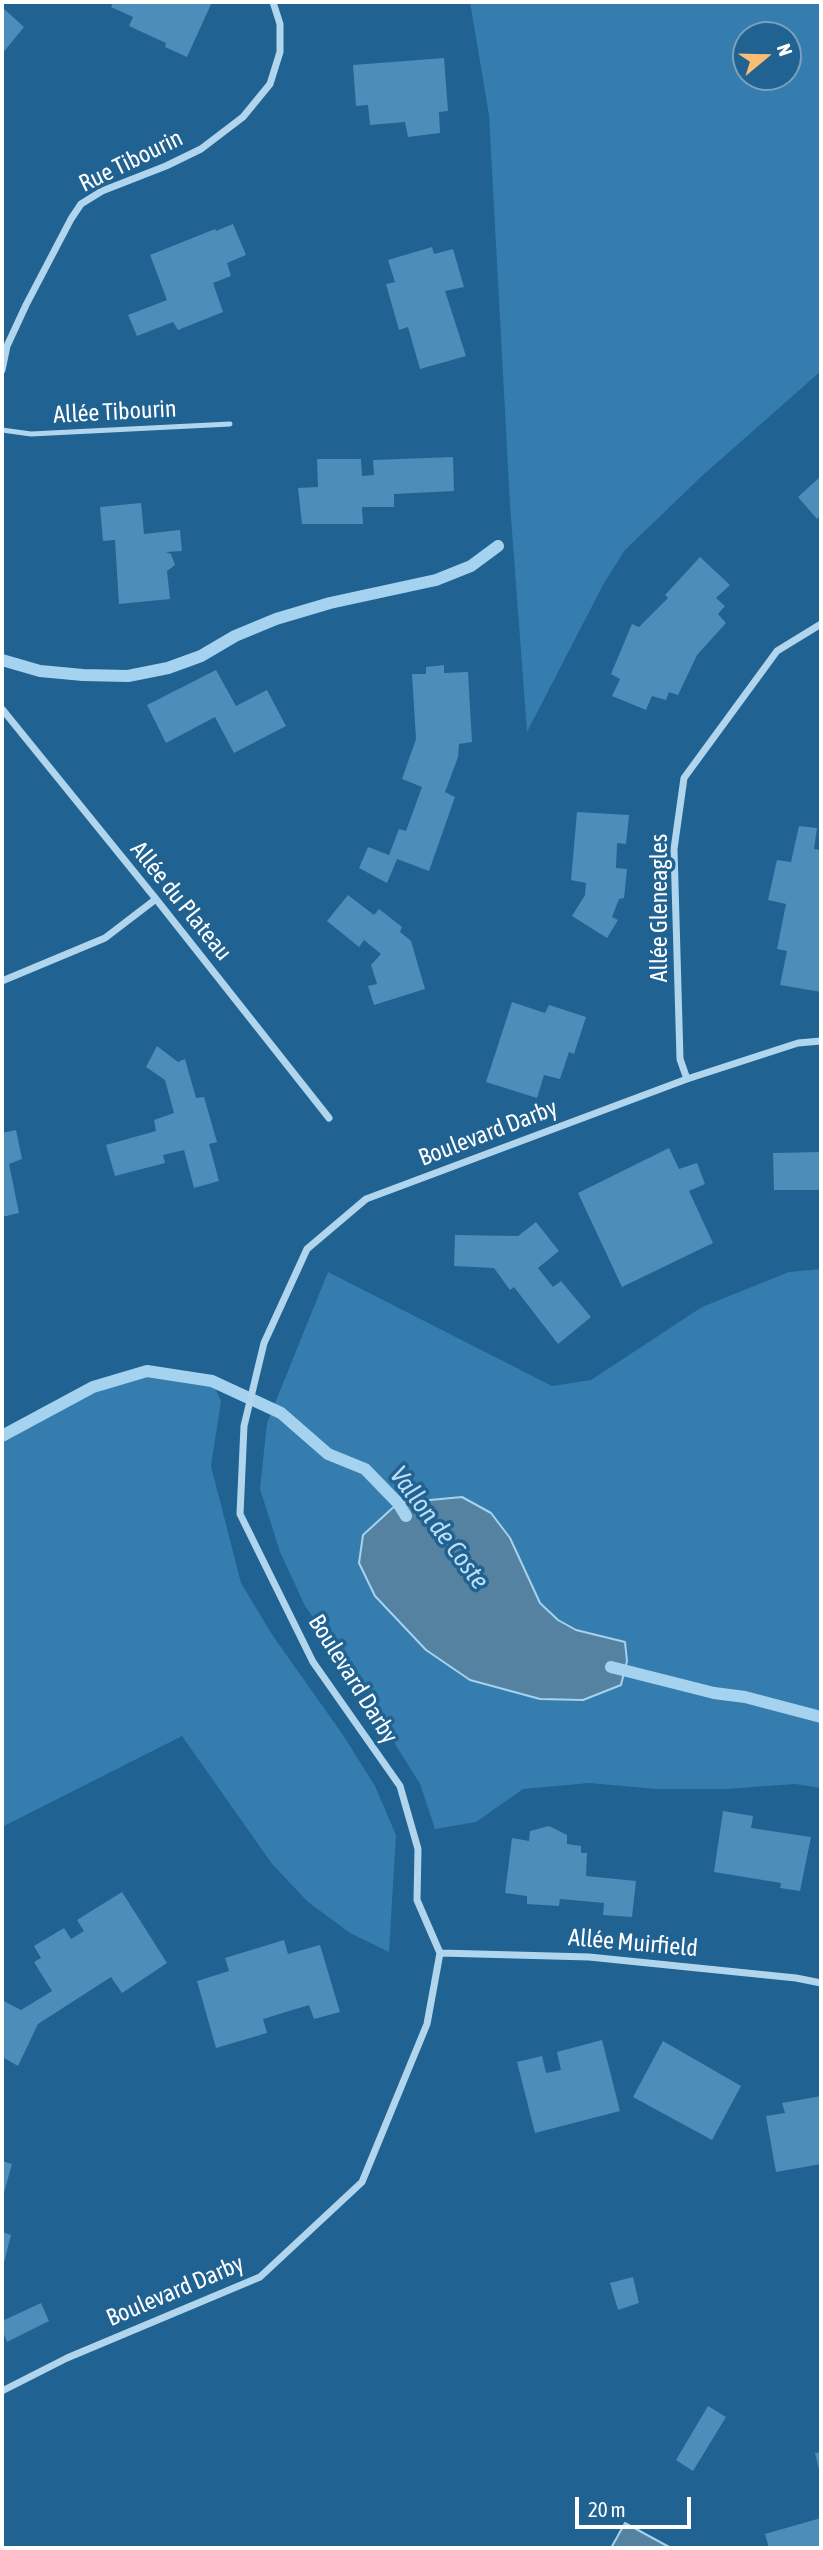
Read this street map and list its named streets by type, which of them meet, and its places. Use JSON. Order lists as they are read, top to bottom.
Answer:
{
  "streets": {
    "street": [
      "Rue Tibourin",
      "Allée du Plateau",
      "Allée Gleneagles",
      "Boulevard Darby",
      "Allée Muirfield"
    ],
    "lane": ["Allée Tibourin"]
  },
  "crossings": [
    ["Allée Gleneagles", "Boulevard Darby"],
    ["Boulevard Darby", "Allée Muirfield"]
  ],
  "water": ["Vallon de Coste"],
  "scale_bar": "20 m",
  "north": "right"
}
